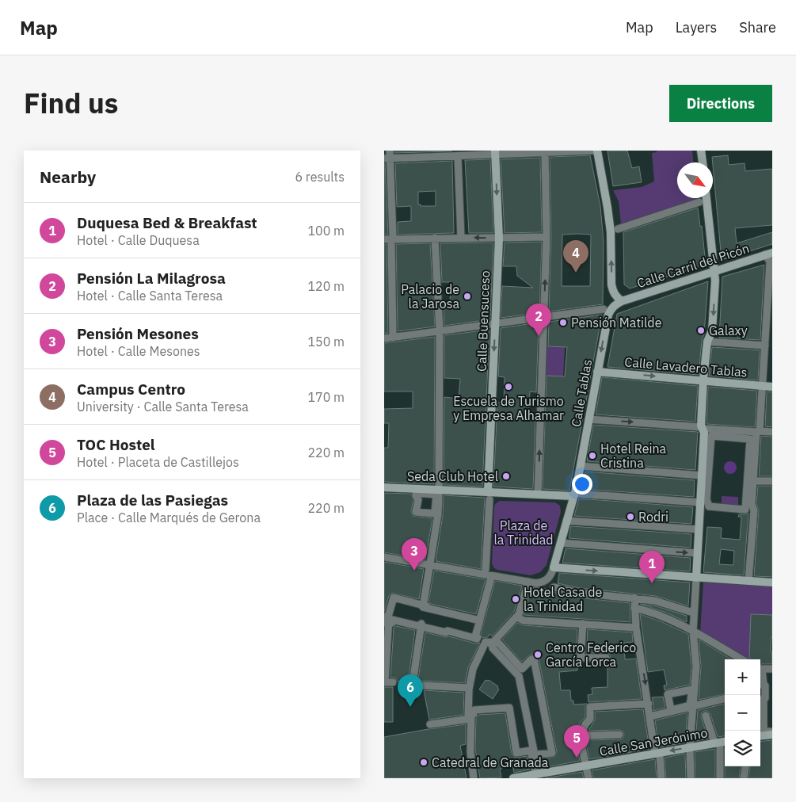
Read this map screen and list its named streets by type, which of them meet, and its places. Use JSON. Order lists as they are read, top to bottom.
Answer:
{
  "streets": {
    "street": [
      "Calle Carril del Picón",
      "Calle Buensuceso",
      "Calle Lavadero Tablas",
      "Calle Tablas",
      "Calle San Jerónimo"
    ]
  },
  "crossings": [
    ["Calle Carril del Picón", "Calle Tablas"],
    ["Calle Lavadero Tablas", "Calle Tablas"]
  ],
  "parks": ["Plaza de la Trinidad"],
  "places": [
    "Palacio de la Jarosa",
    "Pensión Matilde",
    "Galaxy",
    "Escuela de Turismo y Empresa Alhamar",
    "Hotel Reina Cristina",
    "Seda Club Hotel",
    "Rodri",
    "Hotel Casa de la Trinidad",
    "Centro Federico García Lorca",
    "Catedral de Granada"
  ],
  "north": "bottom right",
  "page": {
    "header": "Map",
    "nav": ["Map", "Layers", "Share"],
    "title": "Find us",
    "buttons": "Directions",
    "heading": ["Nearby", "6 results"],
    "list": [
      {
        "mark": "1",
        "name": "Duquesa Bed & Breakfast",
        "note": "Hotel · Calle Duquesa",
        "value": "100 m"
      },
      {
        "mark": "2",
        "name": "Pensión La Milagrosa",
        "note": "Hotel · Calle Santa Teresa",
        "value": "120 m"
      },
      {
        "mark": "3",
        "name": "Pensión Mesones",
        "note": "Hotel · Calle Mesones",
        "value": "150 m"
      },
      {
        "mark": "4",
        "name": "Campus Centro",
        "note": "University · Calle Santa Teresa",
        "value": "170 m"
      },
      {
        "mark": "5",
        "name": "TOC Hostel",
        "note": "Hotel · Placeta de Castillejos",
        "value": "220 m"
      },
      {
        "mark": "6",
        "name": "Plaza de las Pasiegas",
        "note": "Place · Calle Marqués de Gerona",
        "value": "220 m"
      }
    ],
    "pins": [
      "4",
      "2",
      "3",
      "1",
      "6",
      "5"
    ],
    "map_buttons": ["+", "−"]
  }
}
